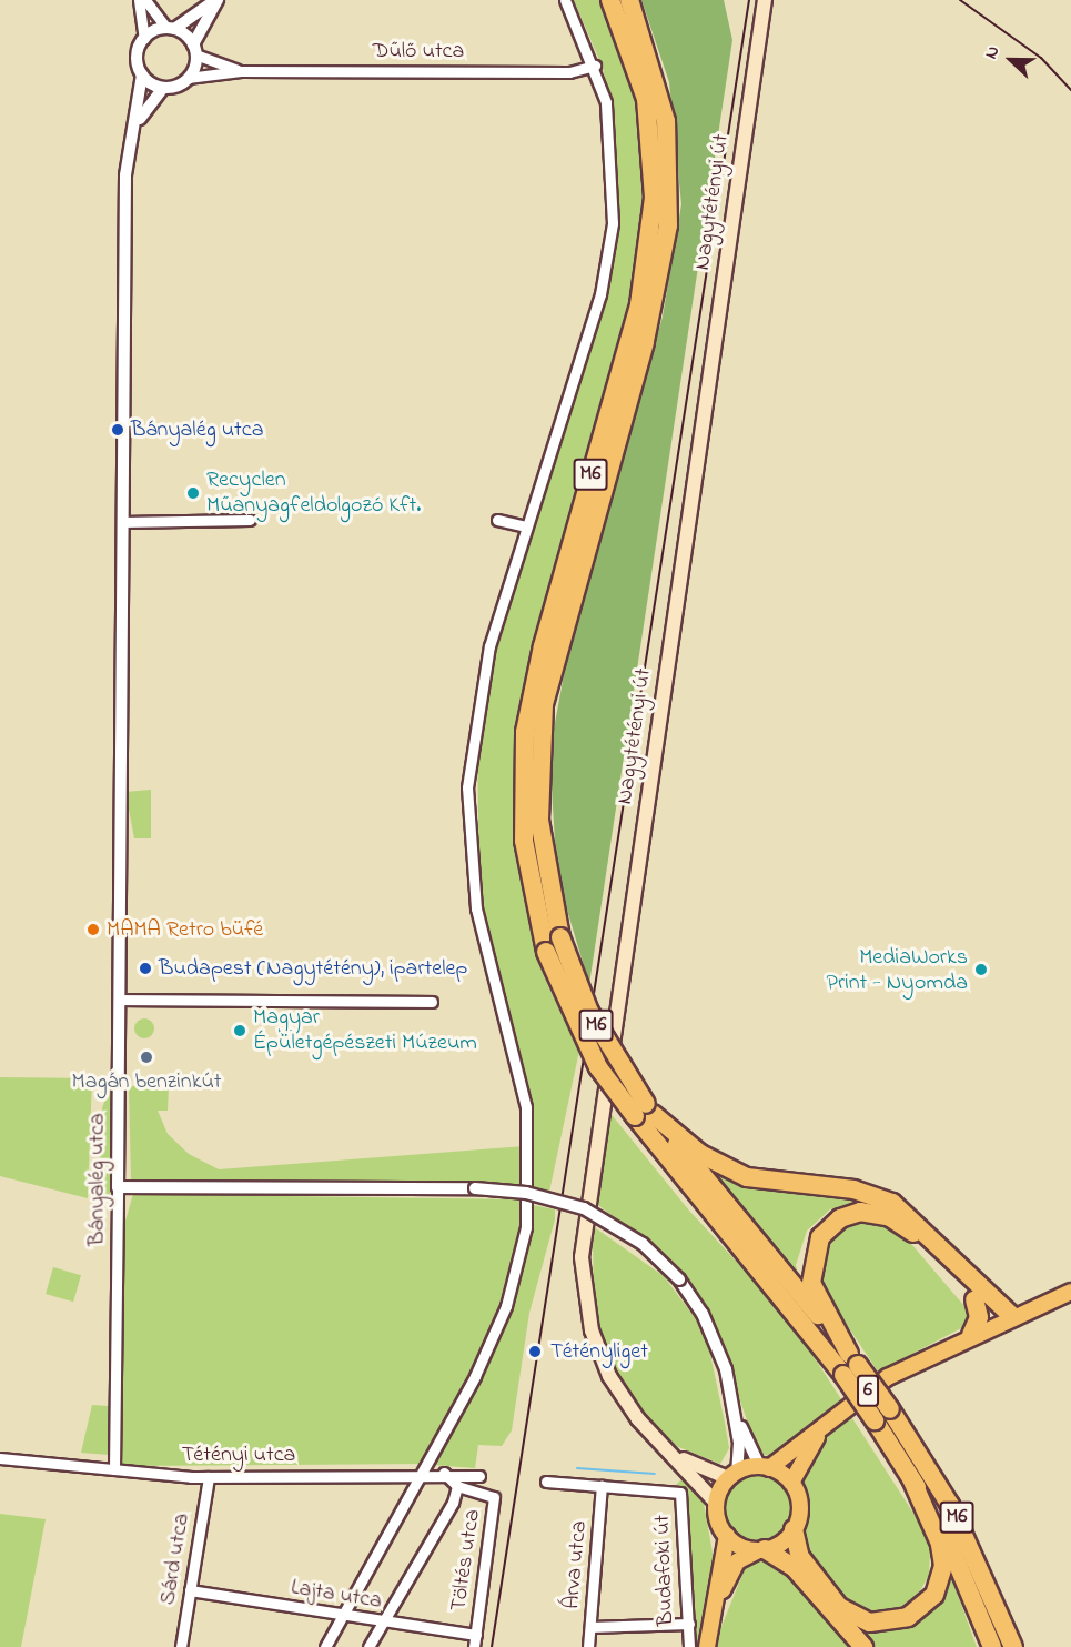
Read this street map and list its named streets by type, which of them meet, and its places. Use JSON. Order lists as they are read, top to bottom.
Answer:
{
  "streets": {
    "highway": ["M6"],
    "main road": ["Nagytétényi út", "6", "Budafoki út"],
    "street": [
      "Dűlő utca",
      "Bányalég utca",
      "Tétényi utca",
      "Sárd utca",
      "Töltés utca",
      "Árva utca",
      "Lajta utca"
    ]
  },
  "crossings": [
    ["Dűlő utca", "Bányalég utca"],
    ["Nagytétényi út", "6"],
    ["Nagytétényi út", "Budafoki út"],
    ["Bányalég utca", "Tétényi utca"],
    ["6", "Budafoki út"],
    ["Tétényi utca", "Sárd utca"],
    ["Tétényi utca", "Töltés utca"],
    ["Sárd utca", "Lajta utca"],
    ["Töltés utca", "Lajta utca"],
    ["Árva utca", "Budafoki út"]
  ],
  "places": [
    "Bányalég utca",
    "Recyclen Műanyagfeldolgozó Kft.",
    "MAMA Retro büfé",
    "Budapest (Nagytétény), ipartelep",
    "MediaWorks Print - Nyomda",
    "Magyar Épületgépészeti Múzeum",
    "Magán benzinkút",
    "Tétényliget"
  ],
  "north": "left"
}
